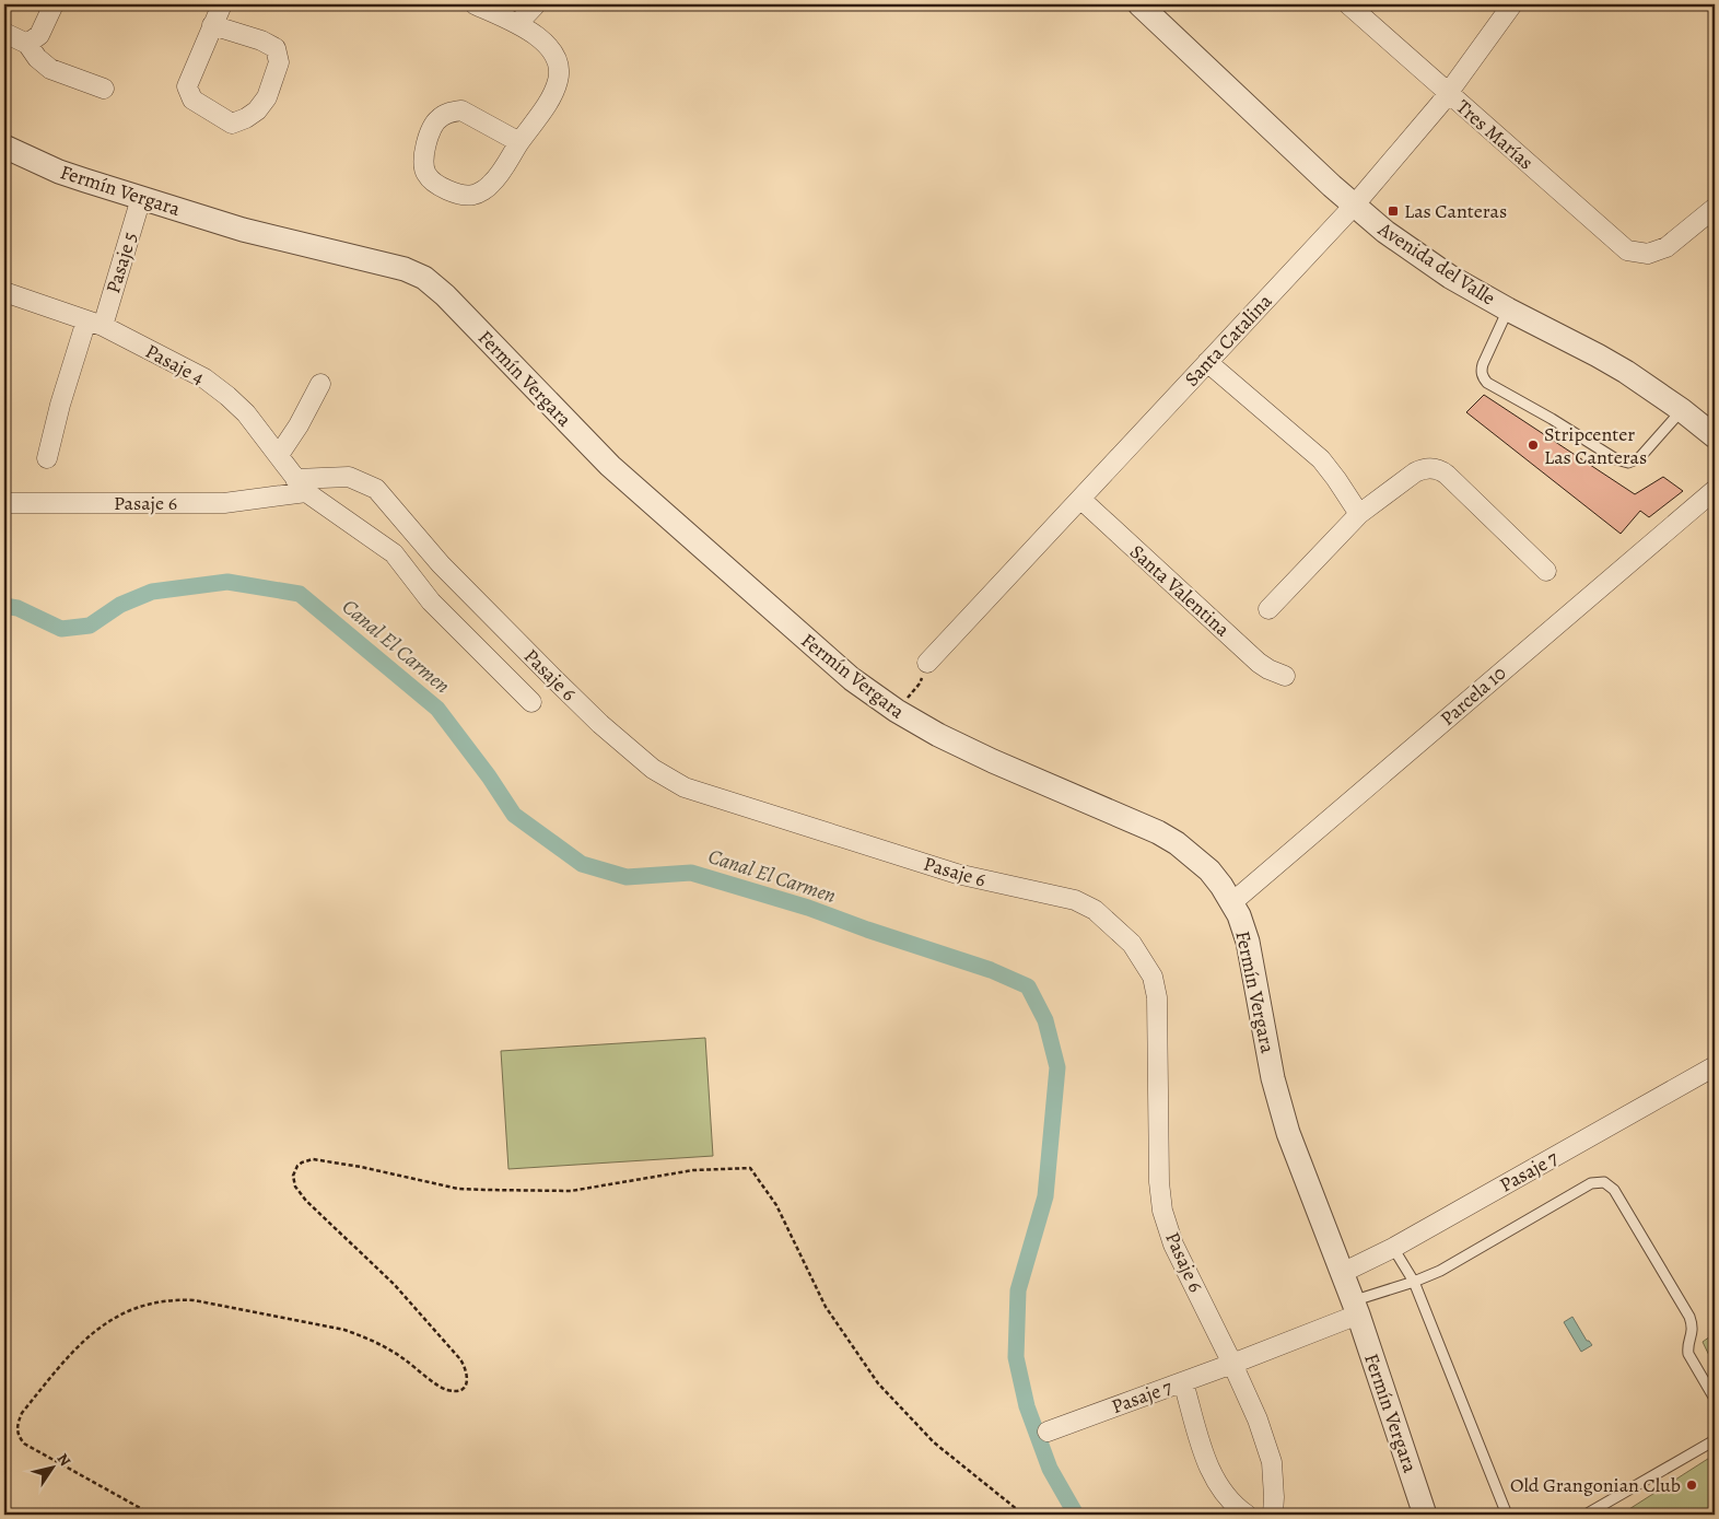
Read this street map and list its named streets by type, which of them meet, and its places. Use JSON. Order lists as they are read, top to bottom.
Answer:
{
  "streets": {
    "street": [
      "Tres Marías",
      "Fermín Vergara",
      "Pasaje 5",
      "Avenida del Valle",
      "Santa Catalina",
      "Pasaje 4",
      "Pasaje 6",
      "Santa Valentina",
      "Parcela 10",
      "Pasaje 7"
    ]
  },
  "crossings": [
    ["Tres Marías", "Santa Catalina"],
    ["Fermín Vergara", "Pasaje 5"],
    ["Fermín Vergara", "Parcela 10"],
    ["Fermín Vergara", "Pasaje 7"],
    ["Pasaje 5", "Pasaje 4"],
    ["Avenida del Valle", "Santa Catalina"],
    ["Santa Catalina", "Santa Valentina"],
    ["Pasaje 4", "Pasaje 6"],
    ["Pasaje 6", "Pasaje 7"]
  ],
  "water": ["Canal El Carmen"],
  "places": {
    "transit": ["Las Canteras"],
    "other": ["Stripcenter Las Canteras", "Old Grangonian Club"]
  },
  "north": "top right"
}
